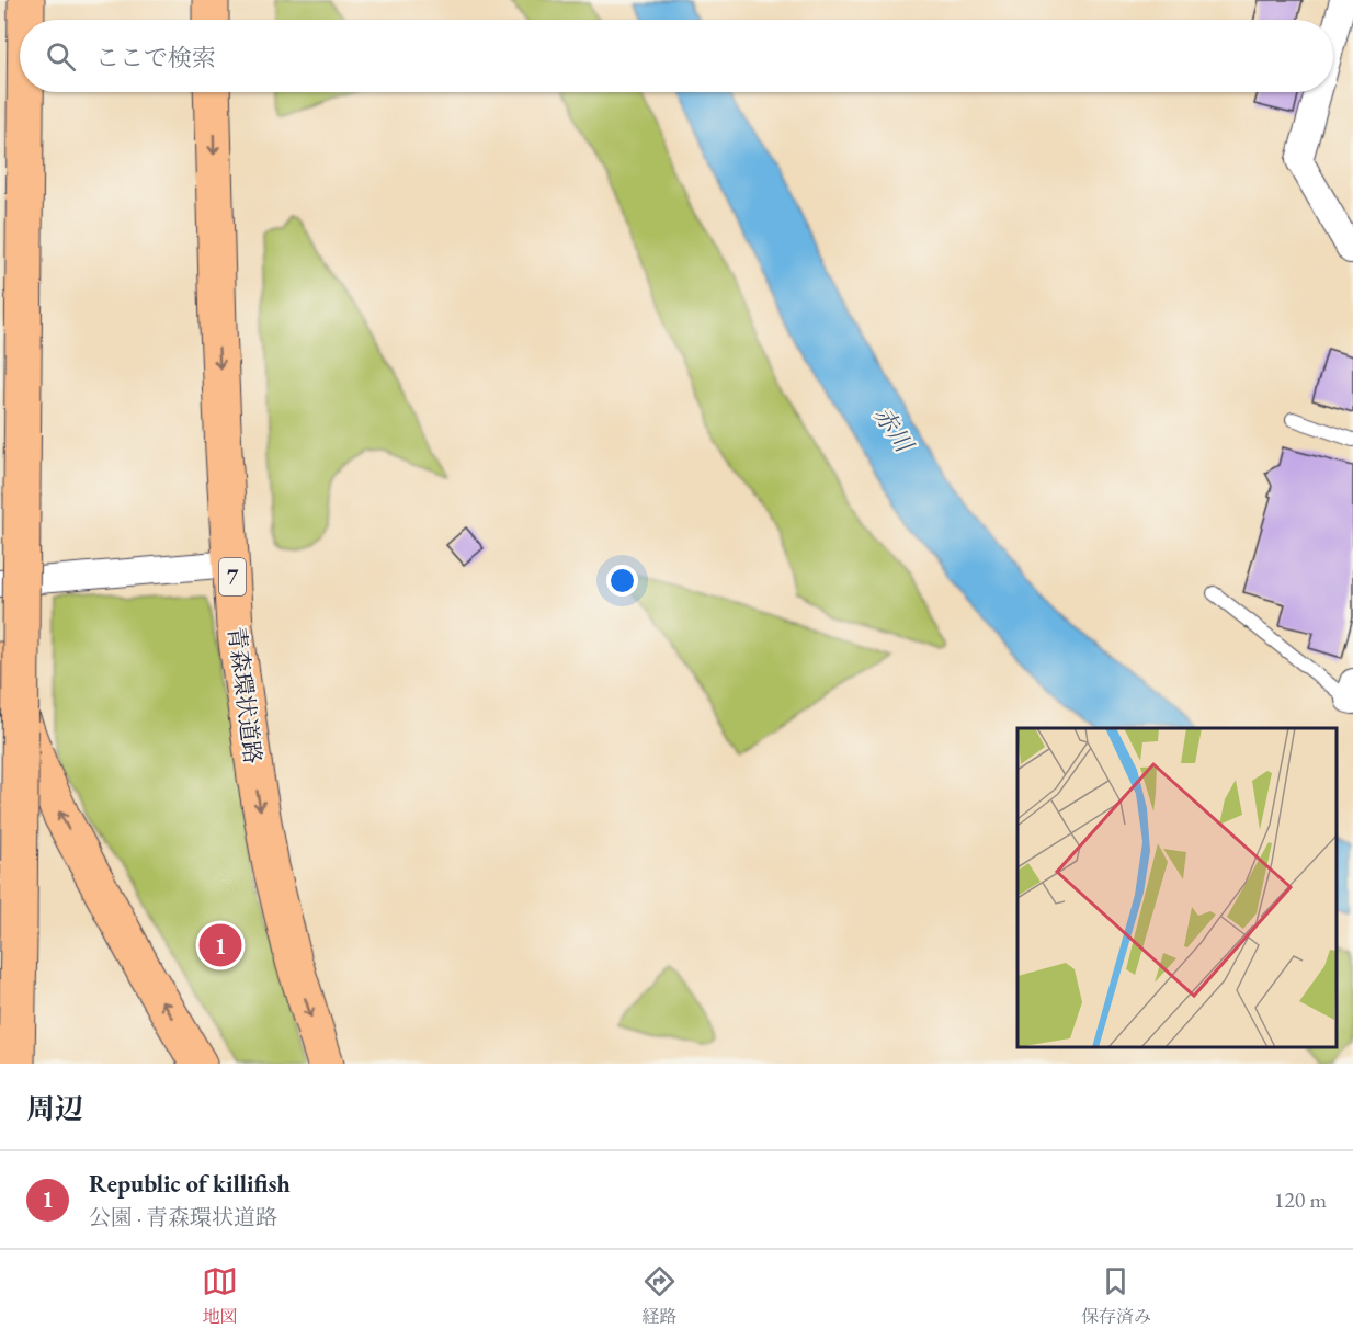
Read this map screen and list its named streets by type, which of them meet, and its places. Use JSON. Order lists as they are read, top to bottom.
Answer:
{
  "streets": {
    "highway": ["7", "青森環状道路"]
  },
  "water": ["赤川"],
  "page": {
    "search": "ここで検索",
    "pins": "1",
    "heading": "周辺",
    "list": [
      {
        "mark": "1",
        "name": "Republic of killifish",
        "note": "公園 · 青森環状道路",
        "value": "120 m"
      }
    ],
    "nav": ["地図", "経路", "保存済み"]
  }
}
